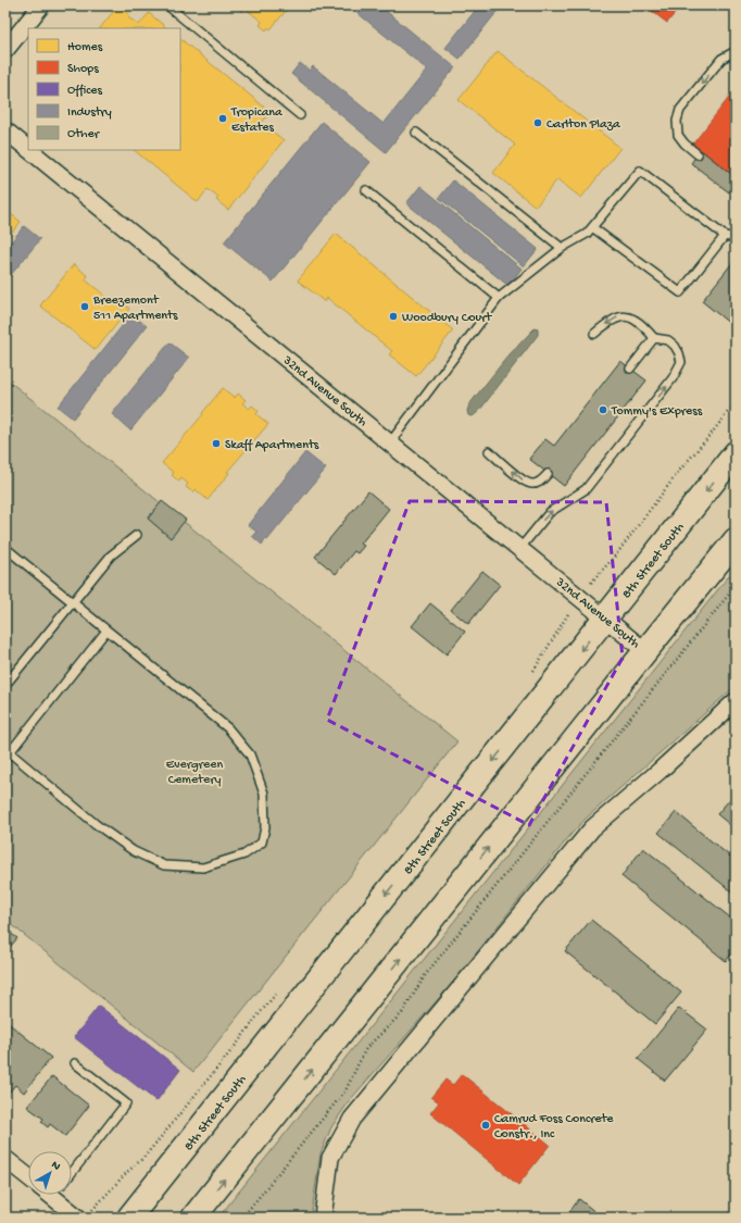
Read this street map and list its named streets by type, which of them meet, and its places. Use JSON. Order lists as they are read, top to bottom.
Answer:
{
  "streets": {
    "main road": ["8th Street South"],
    "street": ["32nd Avenue South"]
  },
  "crossings": [
    ["32nd Avenue South", "8th Street South"]
  ],
  "parks": ["Evergreen Cemetery"],
  "places": [
    "Tropicana Estates",
    "Carlton Plaza",
    "Breezemont 511 Apartments",
    "Woodbury Court",
    "Tommy's Express",
    "Skaff Apartments",
    "Camrud Foss Concrete Constr., Inc"
  ],
  "legend": [
    "Homes",
    "Shops",
    "Offices",
    "Industry",
    "Other"
  ],
  "north": "top right"
}
